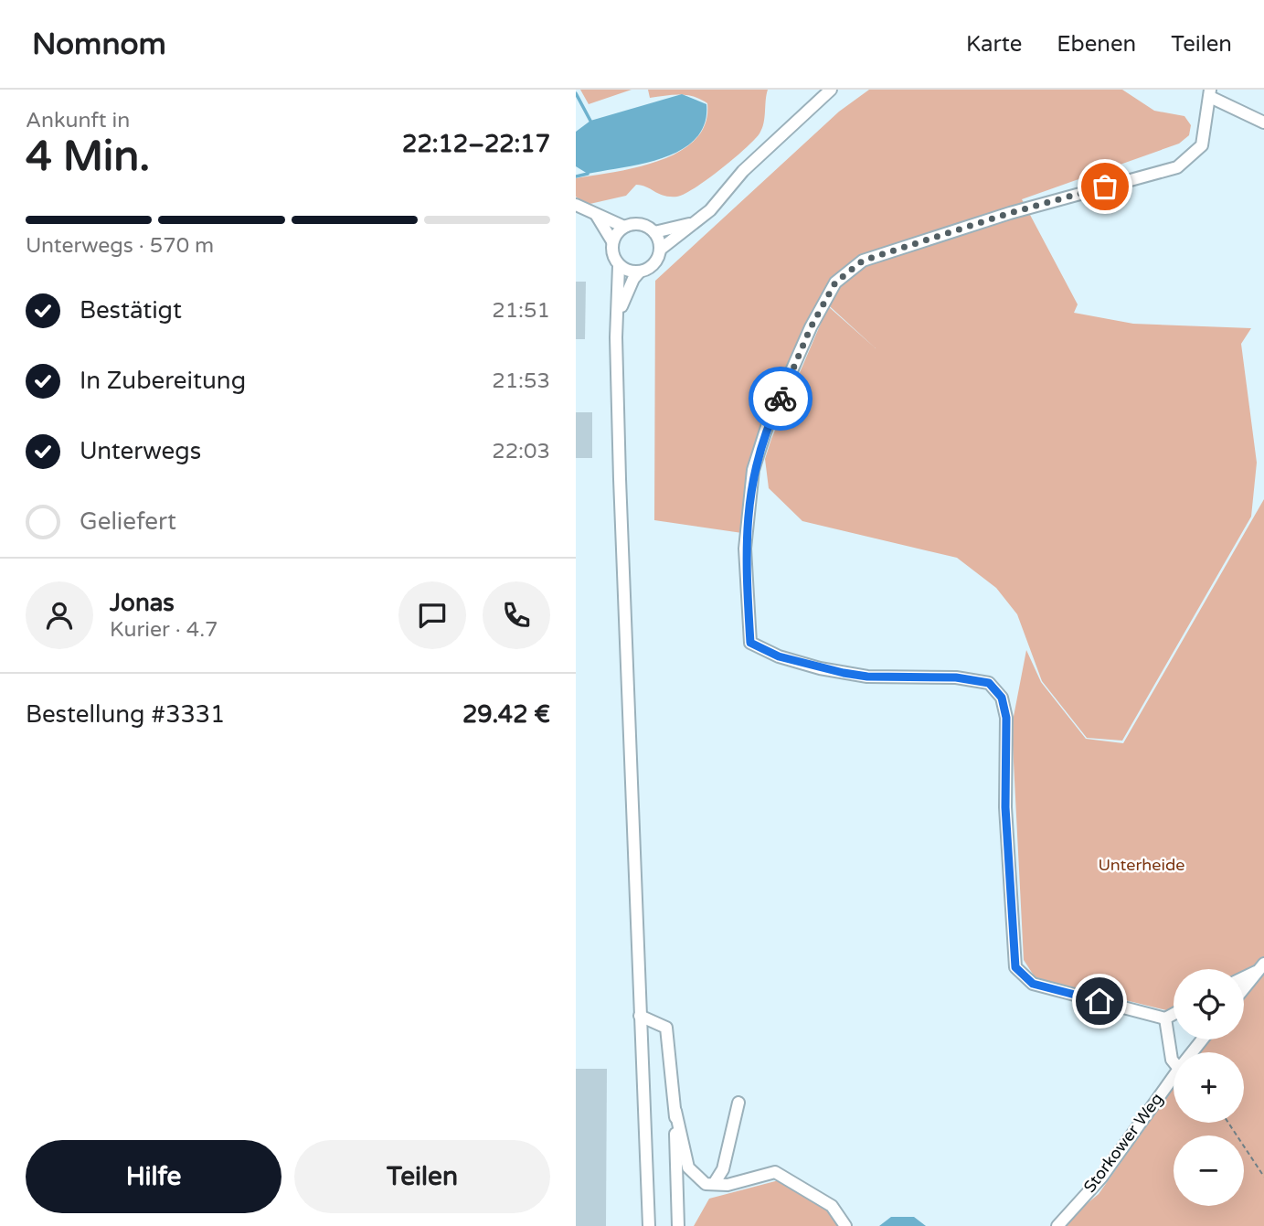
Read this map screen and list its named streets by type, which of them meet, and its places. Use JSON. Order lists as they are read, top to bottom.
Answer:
{
  "streets": {
    "lane": ["Storkower Weg"]
  },
  "parks": ["Unterheide"],
  "page": {
    "header": "Nomnom",
    "nav": ["Karte", "Ebenen", "Teilen"],
    "heading": ["4 Min.", "Ankunft in", "22:12–22:17"],
    "panel": [
      "Jonas",
      "Kurier · 4.7",
      "Bestellung #3331",
      "29.42 €"
    ],
    "bar": "Unterwegs · 570 m",
    "list": [
      ["Bestätigt", "21:51"],
      ["In Zubereitung", "21:53"],
      ["Unterwegs", "22:03"],
      "Geliefert"
    ],
    "map_buttons": ["+", "−"],
    "buttons": ["Hilfe", "Teilen"]
  }
}
